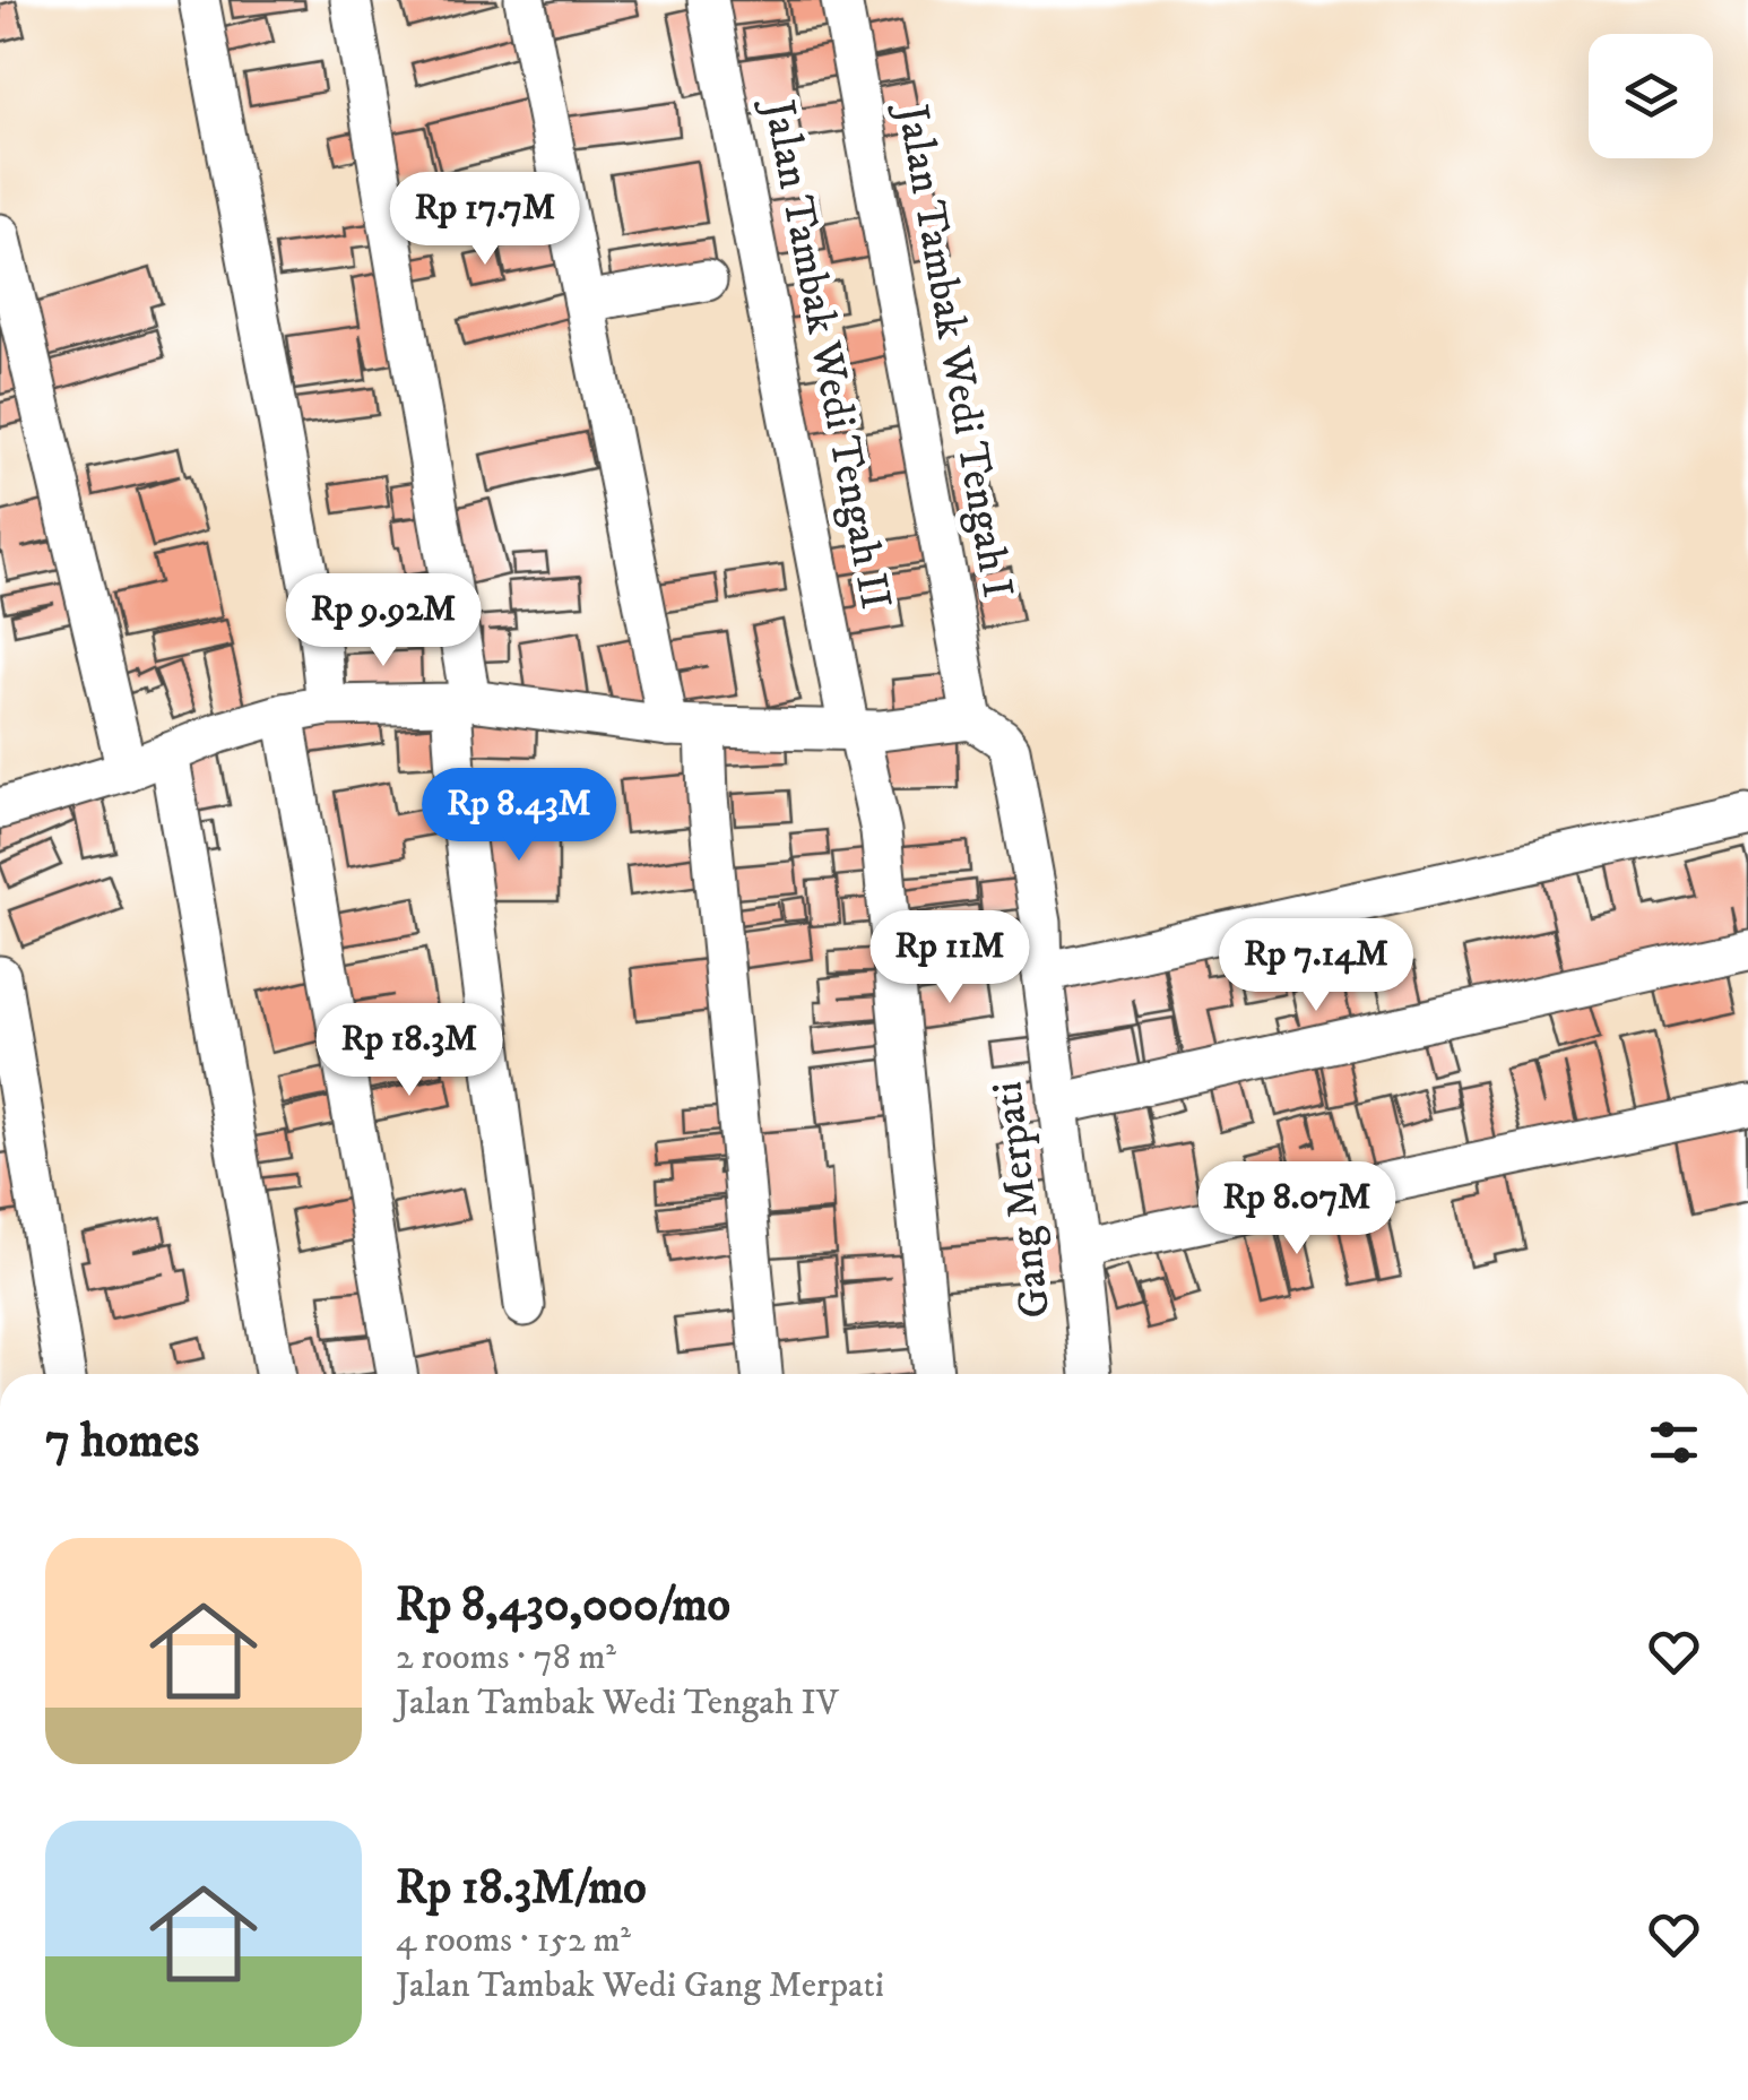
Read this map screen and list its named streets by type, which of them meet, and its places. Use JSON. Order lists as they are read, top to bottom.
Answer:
{
  "streets": {
    "street": ["Jalan Tambak Wedi Tengah I", "Jalan Tambak Wedi Tengah II", "Gang Merpati"]
  },
  "crossings": [
    ["Jalan Tambak Wedi Tengah I", "Gang Merpati"]
  ],
  "page": {
    "price": [
      "Rp 17.7M",
      "Rp 9.92M",
      "Rp 8.43M",
      "Rp 11M",
      "Rp 7.14M",
      "Rp 18.3M",
      "Rp 8.07M"
    ],
    "heading": "7 homes",
    "list": [
      {
        "name": "Rp 8,430,000/mo",
        "note": "2 rooms · 78 m² · Jalan Tambak Wedi Tengah IV"
      },
      {
        "name": "Rp 18.3M/mo",
        "note": "4 rooms · 152 m² · Jalan Tambak Wedi Gang Merpati"
      }
    ]
  }
}
